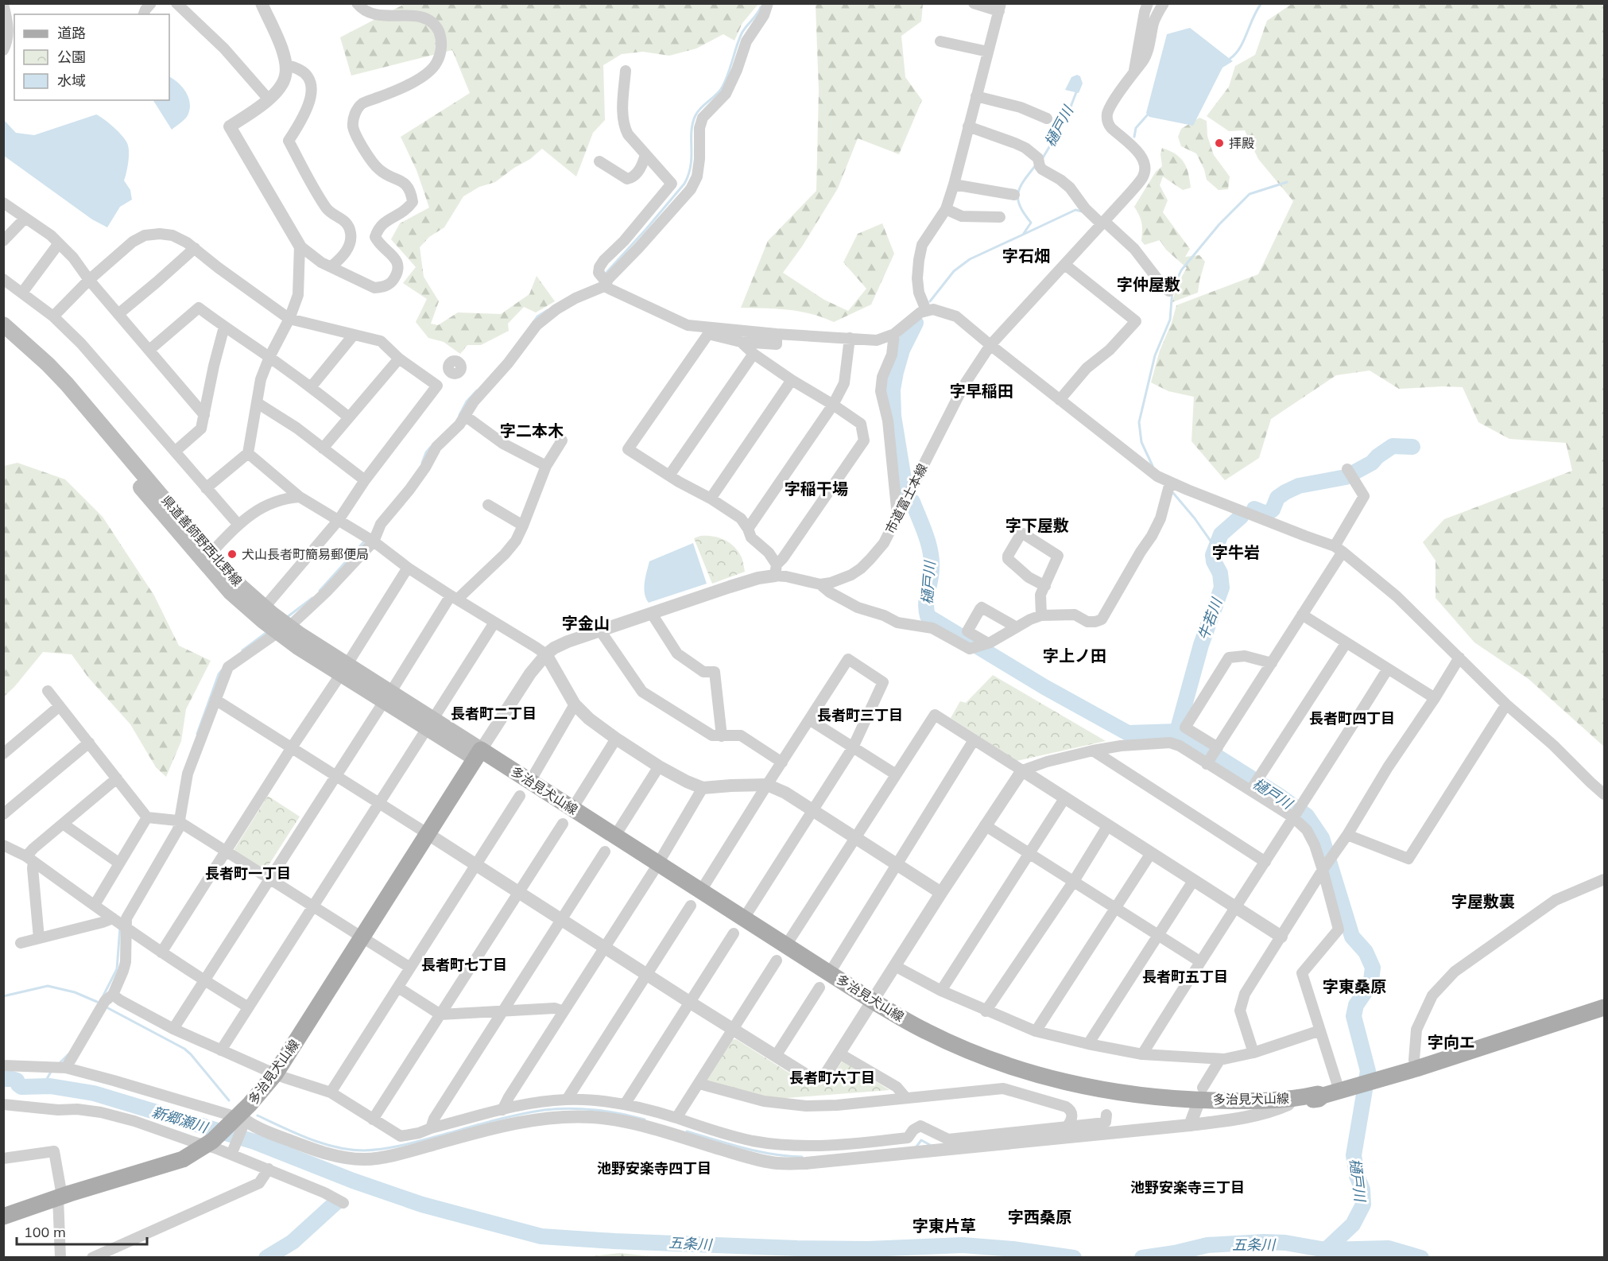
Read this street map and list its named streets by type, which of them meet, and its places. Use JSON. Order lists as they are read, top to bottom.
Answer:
{
  "streets": {
    "main road": ["県道善師野西北野線", "多治見犬山線"],
    "street": ["市道富士本線"]
  },
  "crossings": [
    ["市道富士本線", "県道善師野西北野線"],
    ["市道富士本線", "多治見犬山線"],
    ["県道善師野西北野線", "多治見犬山線"]
  ],
  "districts": [
    "字石畑",
    "字仲屋敷",
    "字早稲田",
    "字二本木",
    "字稲干場",
    "字下屋敷",
    "字牛岩",
    "字金山",
    "字上ノ田",
    "長者町二丁目",
    "長者町三丁目",
    "長者町四丁目",
    "長者町一丁目",
    "字屋敷裏",
    "長者町七丁目",
    "長者町五丁目",
    "字東桑原",
    "字向エ",
    "長者町六丁目",
    "池野安楽寺四丁目",
    "池野安楽寺三丁目",
    "字西桑原",
    "字東片草"
  ],
  "water": [
    "樋戸川",
    "牛若川",
    "新郷瀬川",
    "五条川"
  ],
  "places": ["拝殿", "犬山長者町簡易郵便局"],
  "legend": ["道路", "公園", "水域"],
  "scale_bar": "100 m"
}
